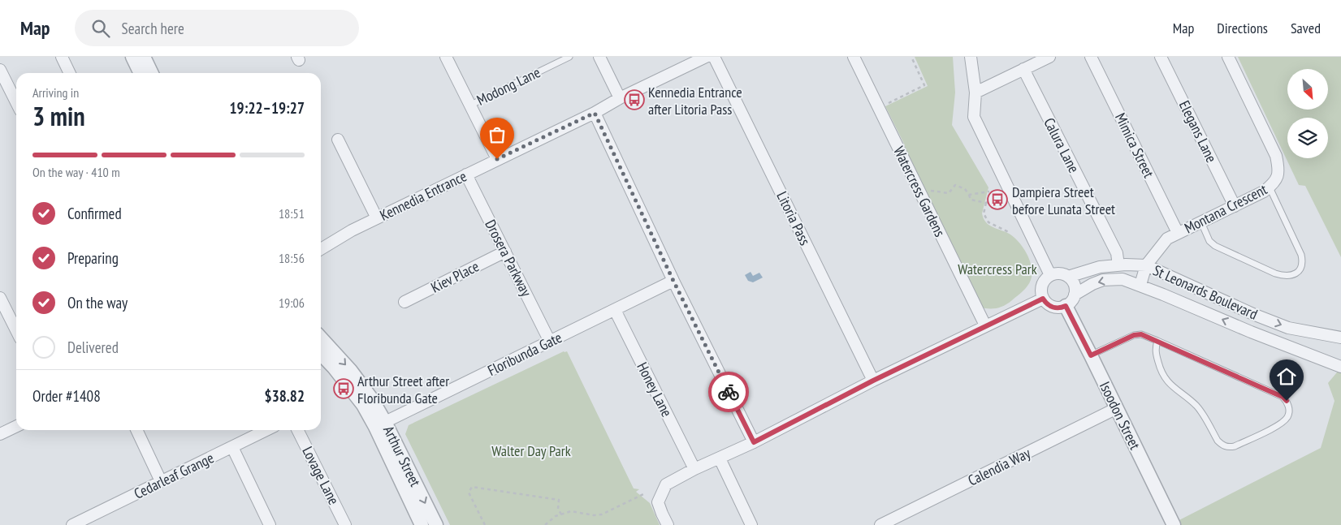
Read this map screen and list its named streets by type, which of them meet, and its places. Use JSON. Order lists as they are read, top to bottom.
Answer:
{
  "streets": {
    "street": [
      "Elegans Lane",
      "Calura Lane",
      "Mimica Street",
      "Watercress Gardens",
      "Kennedia Entrance",
      "Montana Crescent",
      "Litoria Pass",
      "Drosera Parkway",
      "Kiev Place",
      "St Leonards Boulevard",
      "Floribunda Gate",
      "Honey Lane",
      "Isoodon Street",
      "Arthur Street",
      "Calendia Way",
      "Cedarleaf Grange",
      "Lovage Lane"
    ],
    "lane": ["Modong Lane"]
  },
  "crossings": [
    ["Elegans Lane", "Montana Crescent"],
    ["Calura Lane", "St Leonards Boulevard"],
    ["Mimica Street", "Montana Crescent"],
    ["Kennedia Entrance", "Drosera Parkway"],
    ["Montana Crescent", "St Leonards Boulevard"],
    ["Drosera Parkway", "Kiev Place"],
    ["Drosera Parkway", "Floribunda Gate"],
    ["St Leonards Boulevard", "Isoodon Street"],
    ["Floribunda Gate", "Honey Lane"],
    ["Floribunda Gate", "Arthur Street"],
    ["Isoodon Street", "Calendia Way"]
  ],
  "parks": ["Watercress Park", "Walter Day Park"],
  "places": {
    "bus stop": ["Kennedia Entrance after Litoria Pass", "Dampiera Street before Lunata Street", "Arthur Street after Floribunda Gate"]
  },
  "north": "bottom right",
  "page": {
    "header": "Map",
    "search": "Search here",
    "nav": ["Map", "Directions", "Saved"],
    "heading": ["3 min", "Arriving in", "19:22–19:27"],
    "panel": ["Order #1408", "$38.82"],
    "bar": "On the way · 410 m",
    "list": [
      ["Confirmed", "18:51"],
      ["Preparing", "18:56"],
      ["On the way", "19:06"],
      "Delivered"
    ]
  }
}
